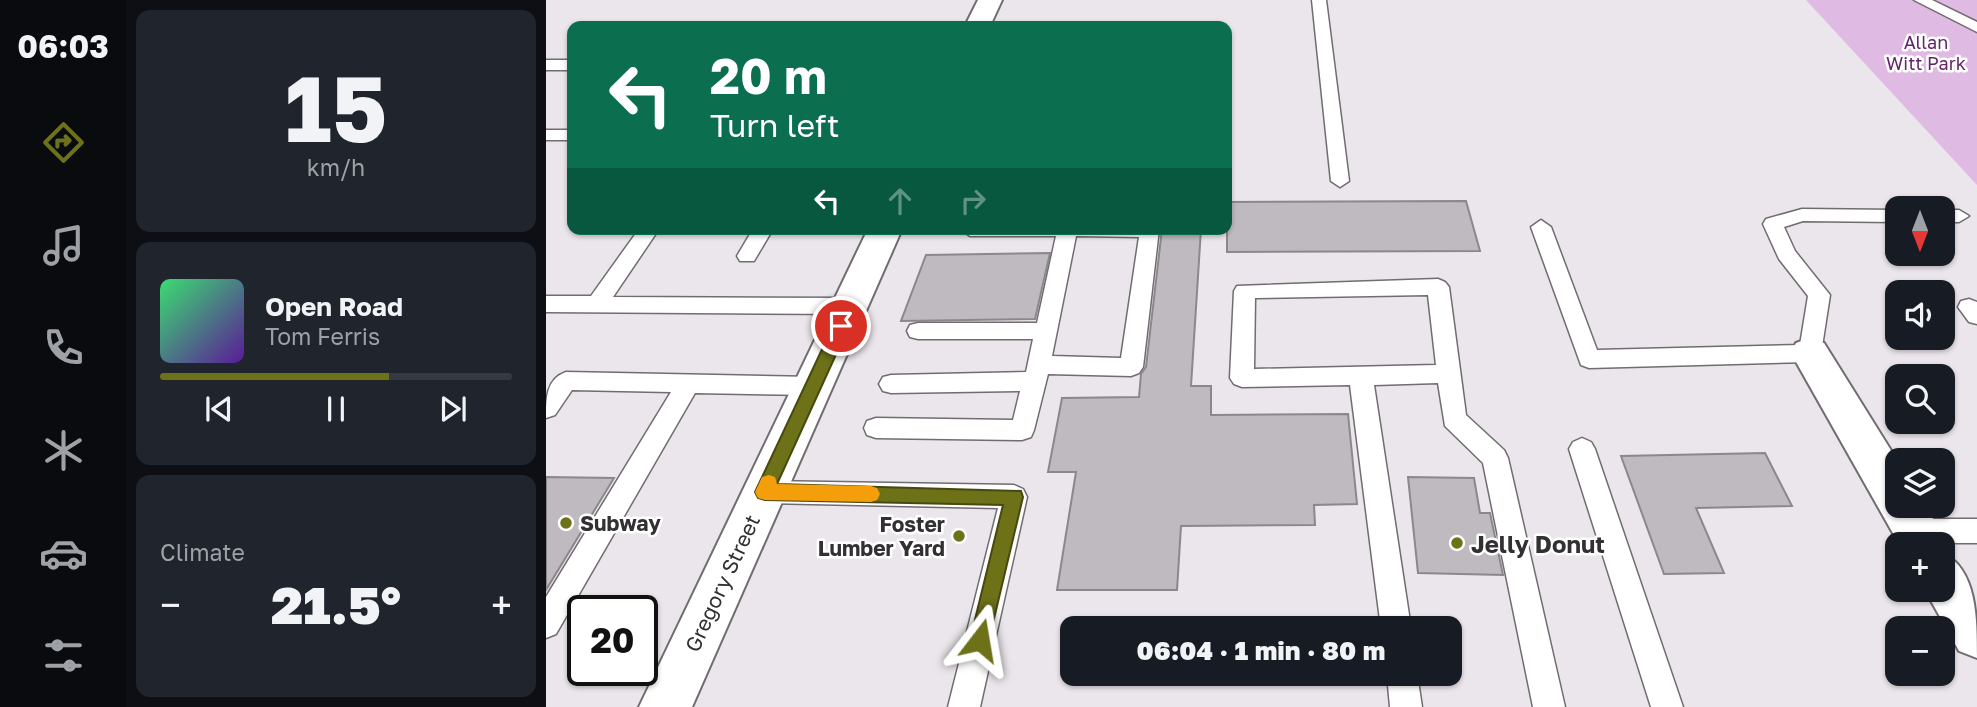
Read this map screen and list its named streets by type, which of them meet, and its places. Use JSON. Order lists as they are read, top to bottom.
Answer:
{
  "streets": {
    "street": ["Gregory Street"]
  },
  "parks": ["Allan Witt Park"],
  "places": ["Subway", "Foster Lumber Yard", "Jelly Donut"],
  "north": "bottom",
  "page": {
    "tabs": "06:03",
    "tile": [
      ["15", "km/h"],
      "Climate"
    ],
    "turn": ["20 m", "Turn left"],
    "map_buttons": ["+", "−"],
    "song": ["Open Road", "Tom Ferris"],
    "heat": ["−", "21.5°", "+"],
    "limit": "20",
    "trip": "06:04 · 1 min · 80 m"
  }
}
